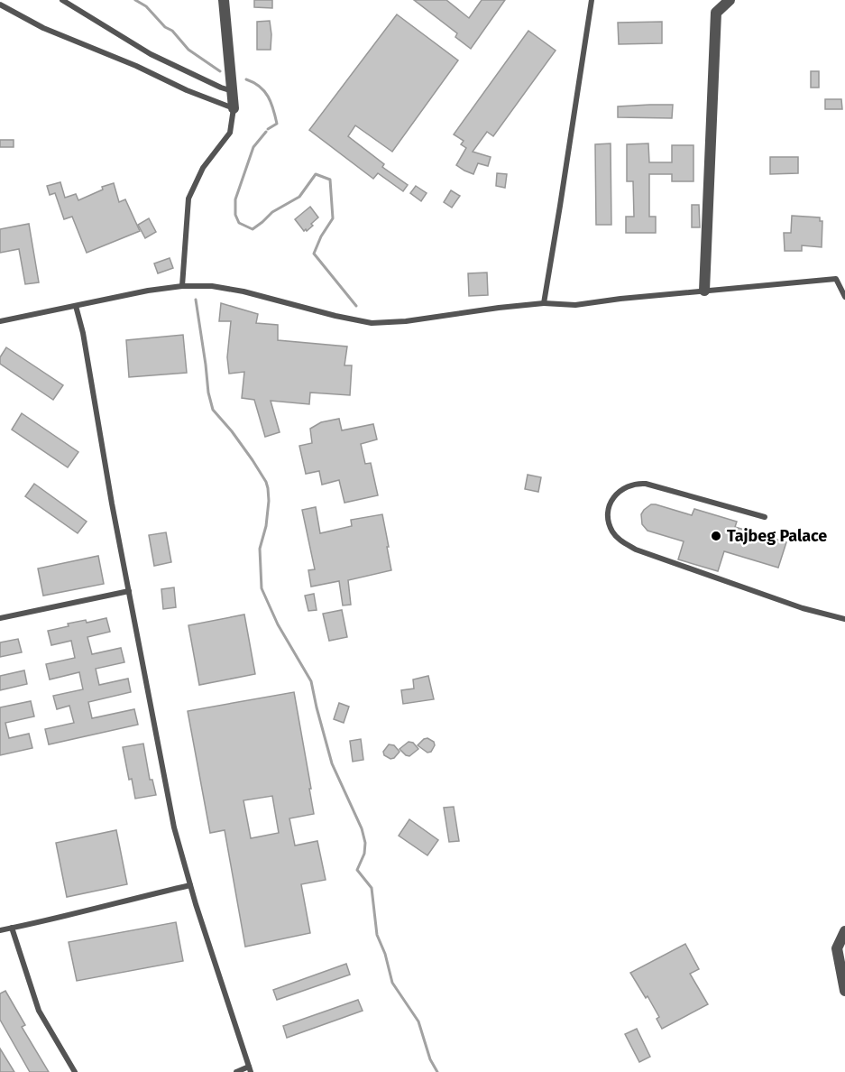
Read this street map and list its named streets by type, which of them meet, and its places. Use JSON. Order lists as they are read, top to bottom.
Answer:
{
  "places": ["Tajbeg Palace"]
}
